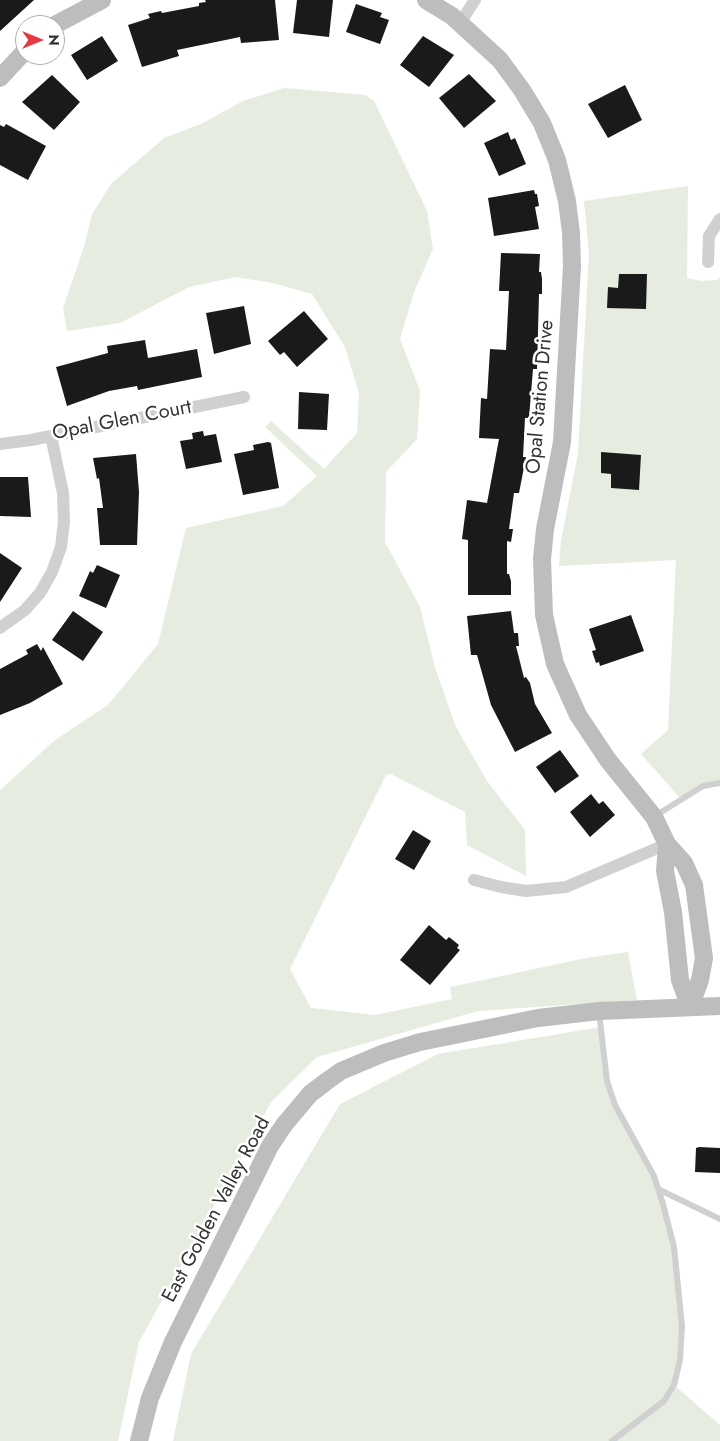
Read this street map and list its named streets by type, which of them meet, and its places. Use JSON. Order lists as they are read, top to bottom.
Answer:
{
  "streets": {
    "street": ["Opal Station Drive", "Opal Glen Court", "East Golden Valley Road"]
  },
  "crossings": [
    ["Opal Station Drive", "East Golden Valley Road"]
  ],
  "north": "right"
}
